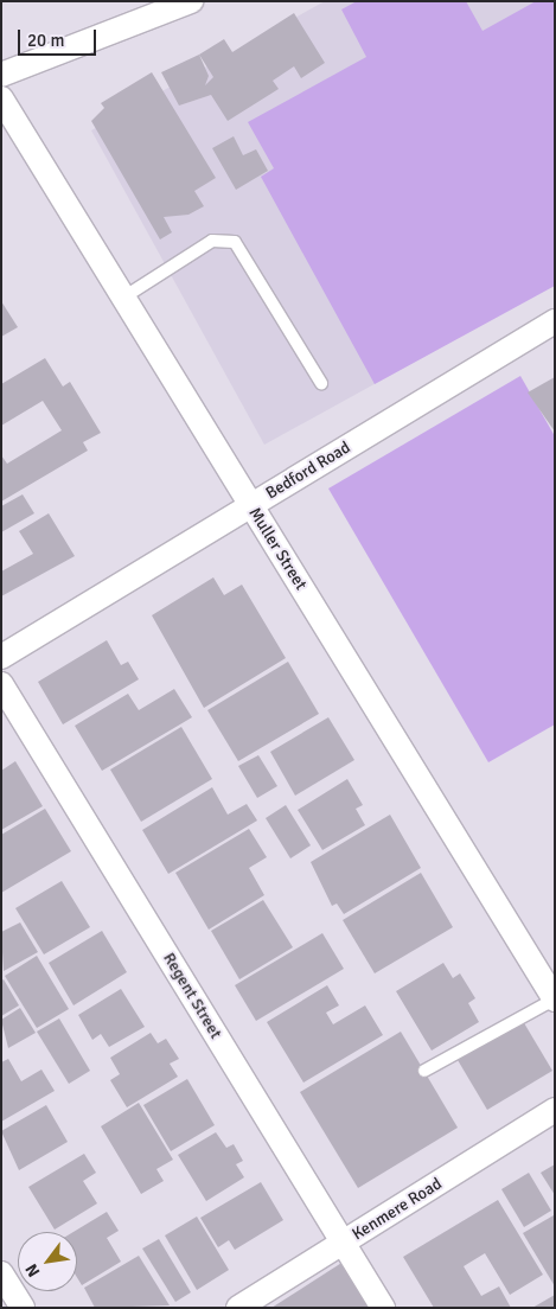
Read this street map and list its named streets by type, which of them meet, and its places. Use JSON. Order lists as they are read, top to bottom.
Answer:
{
  "streets": {
    "street": [
      "Bedford Road",
      "Muller Street",
      "Regent Street",
      "Kenmere Road"
    ]
  },
  "crossings": [
    ["Bedford Road", "Muller Street"],
    ["Regent Street", "Kenmere Road"]
  ],
  "scale_bar": "20 m",
  "north": "bottom left"
}
